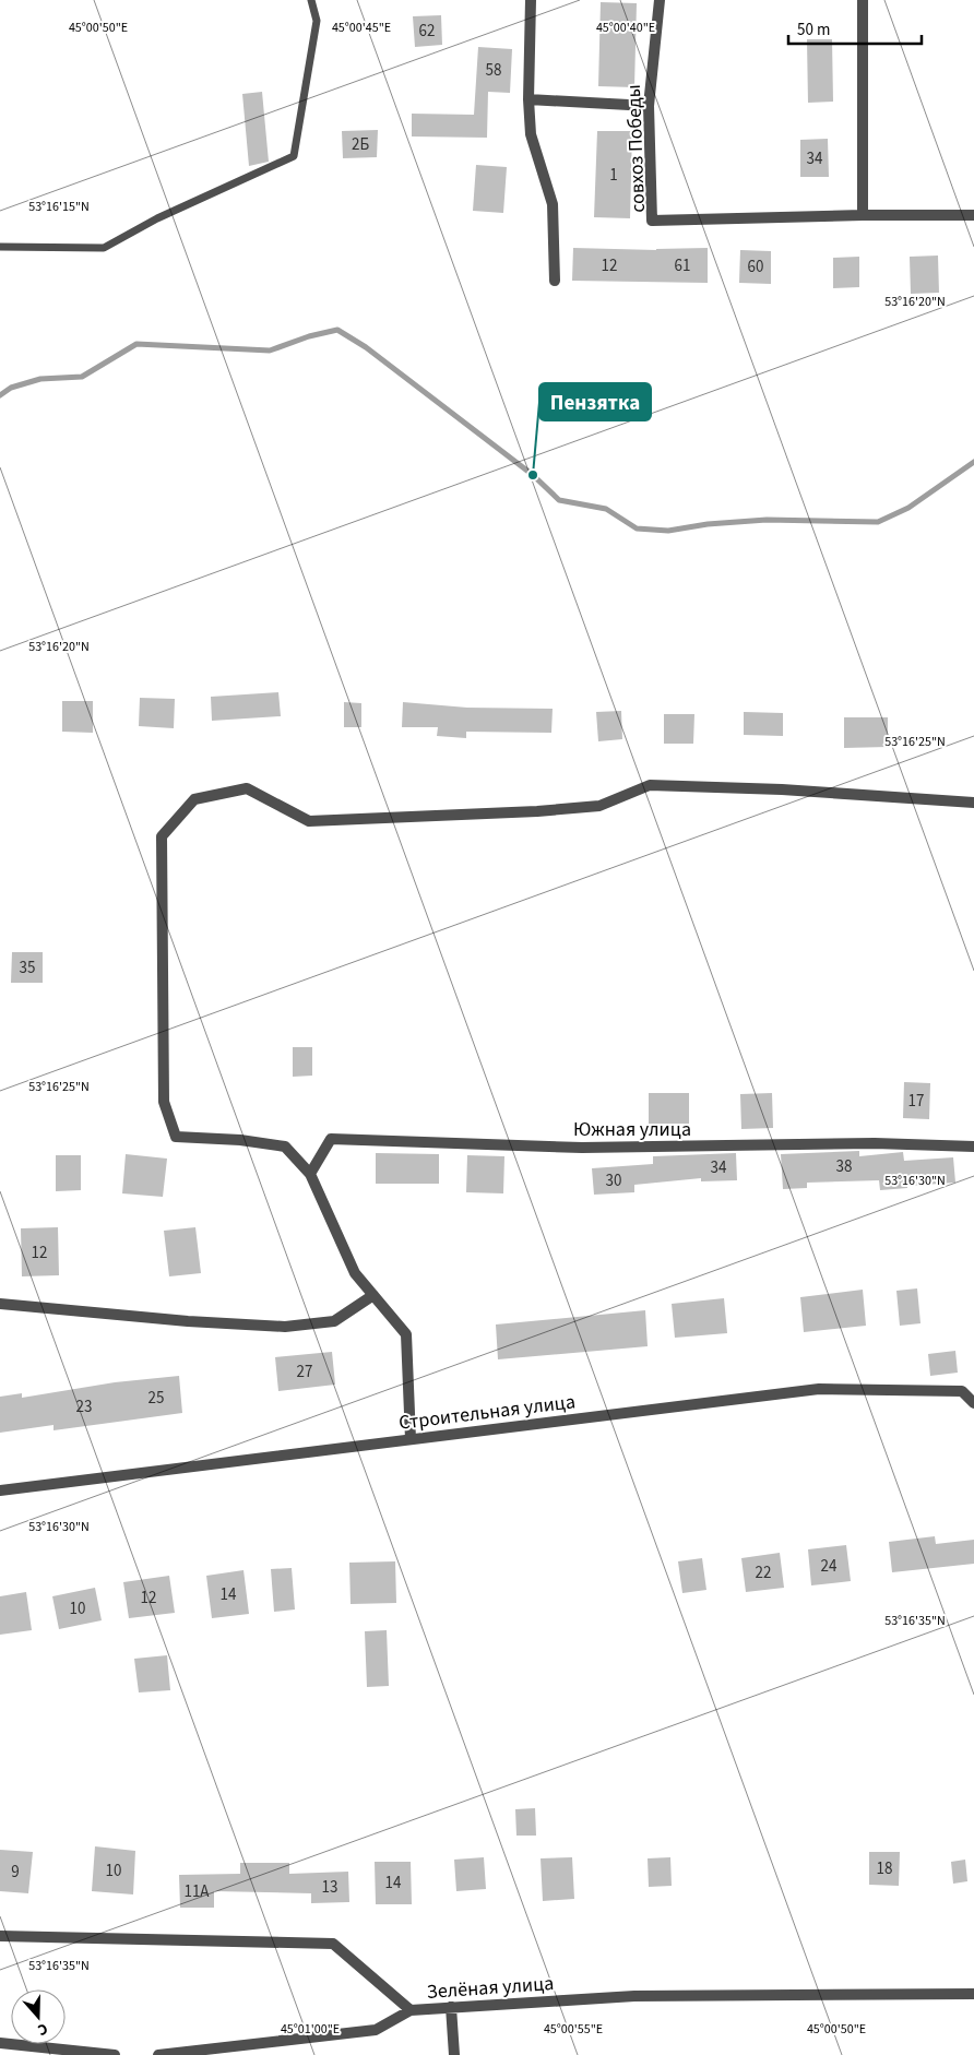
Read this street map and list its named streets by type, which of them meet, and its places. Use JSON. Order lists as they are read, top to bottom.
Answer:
{
  "streets": {
    "street": [
      "совхоз Победы",
      "Южная улица",
      "Строительная улица",
      "Зелёная улица"
    ]
  },
  "places": ["Пензятка"],
  "house_numbers": [
    "62",
    "58",
    "2Б",
    "34",
    "1",
    "12",
    "61",
    "60",
    "35",
    "17",
    "38",
    "34",
    "30",
    "12",
    "27",
    "25",
    "23",
    "24",
    "22",
    "14",
    "12",
    "10",
    "18",
    "10",
    "9",
    "14",
    "13",
    "11А"
  ],
  "scale_bar": "50 m",
  "north": "bottom",
  "coordinates": [
    "45°00'40\"E",
    "45°00'50\"E",
    "45°00'45\"E",
    "53°16'15\"N",
    "53°16'20\"N",
    "53°16'25\"N",
    "53°16'30\"N",
    "53°16'35\"N",
    "45°01'00\"E",
    "45°00'55\"E"
  ]
}
